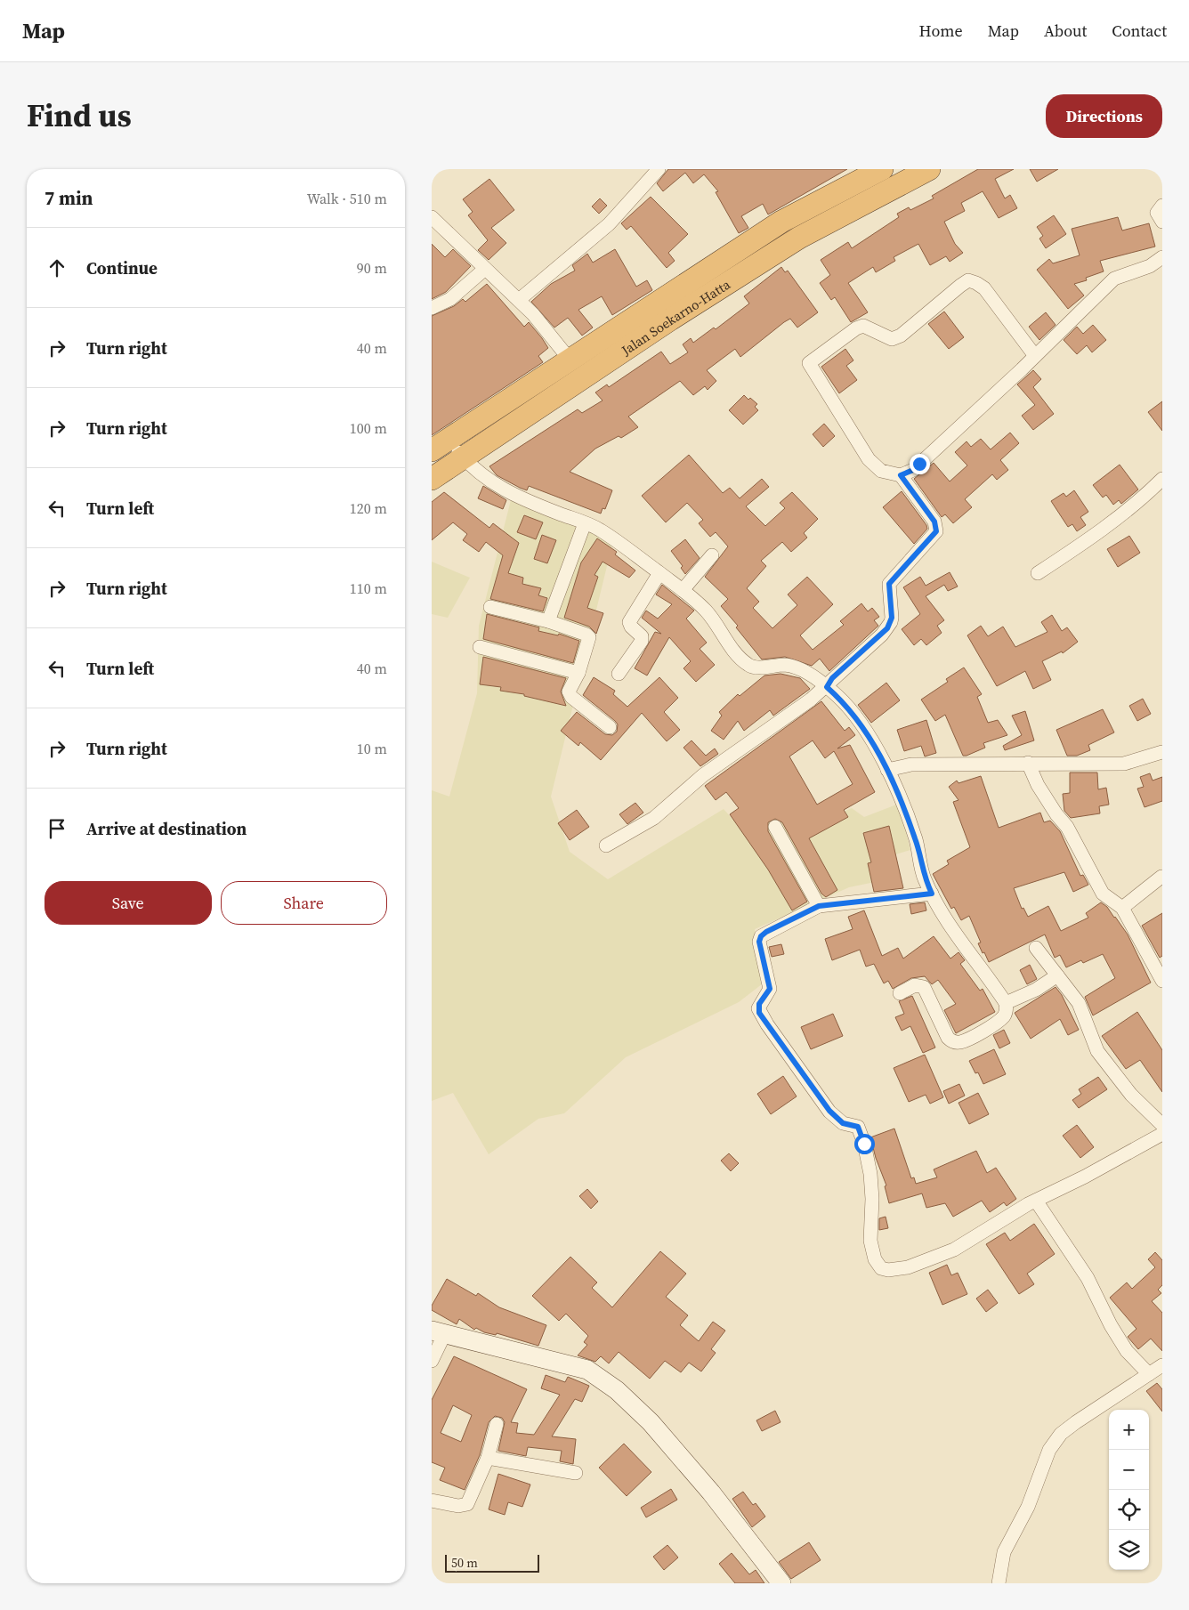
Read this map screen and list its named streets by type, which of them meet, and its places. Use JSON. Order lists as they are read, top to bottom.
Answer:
{
  "streets": {
    "highway": ["Jalan Soekarno-Hatta"]
  },
  "scale_bar": "50 m",
  "page": {
    "header": "Map",
    "nav": [
      "Home",
      "Map",
      "About",
      "Contact"
    ],
    "title": "Find us",
    "buttons": [
      "Directions",
      ["Save", "Share"]
    ],
    "heading": ["7 min", "Walk · 510 m"],
    "list": [
      ["Continue", "90 m"],
      ["Turn right", "40 m"],
      ["Turn right", "100 m"],
      ["Turn left", "120 m"],
      ["Turn right", "110 m"],
      ["Turn left", "40 m"],
      ["Turn right", "10 m"],
      "Arrive at destination"
    ],
    "map_buttons": ["+", "−"],
    "scale": "50 m"
  }
}
